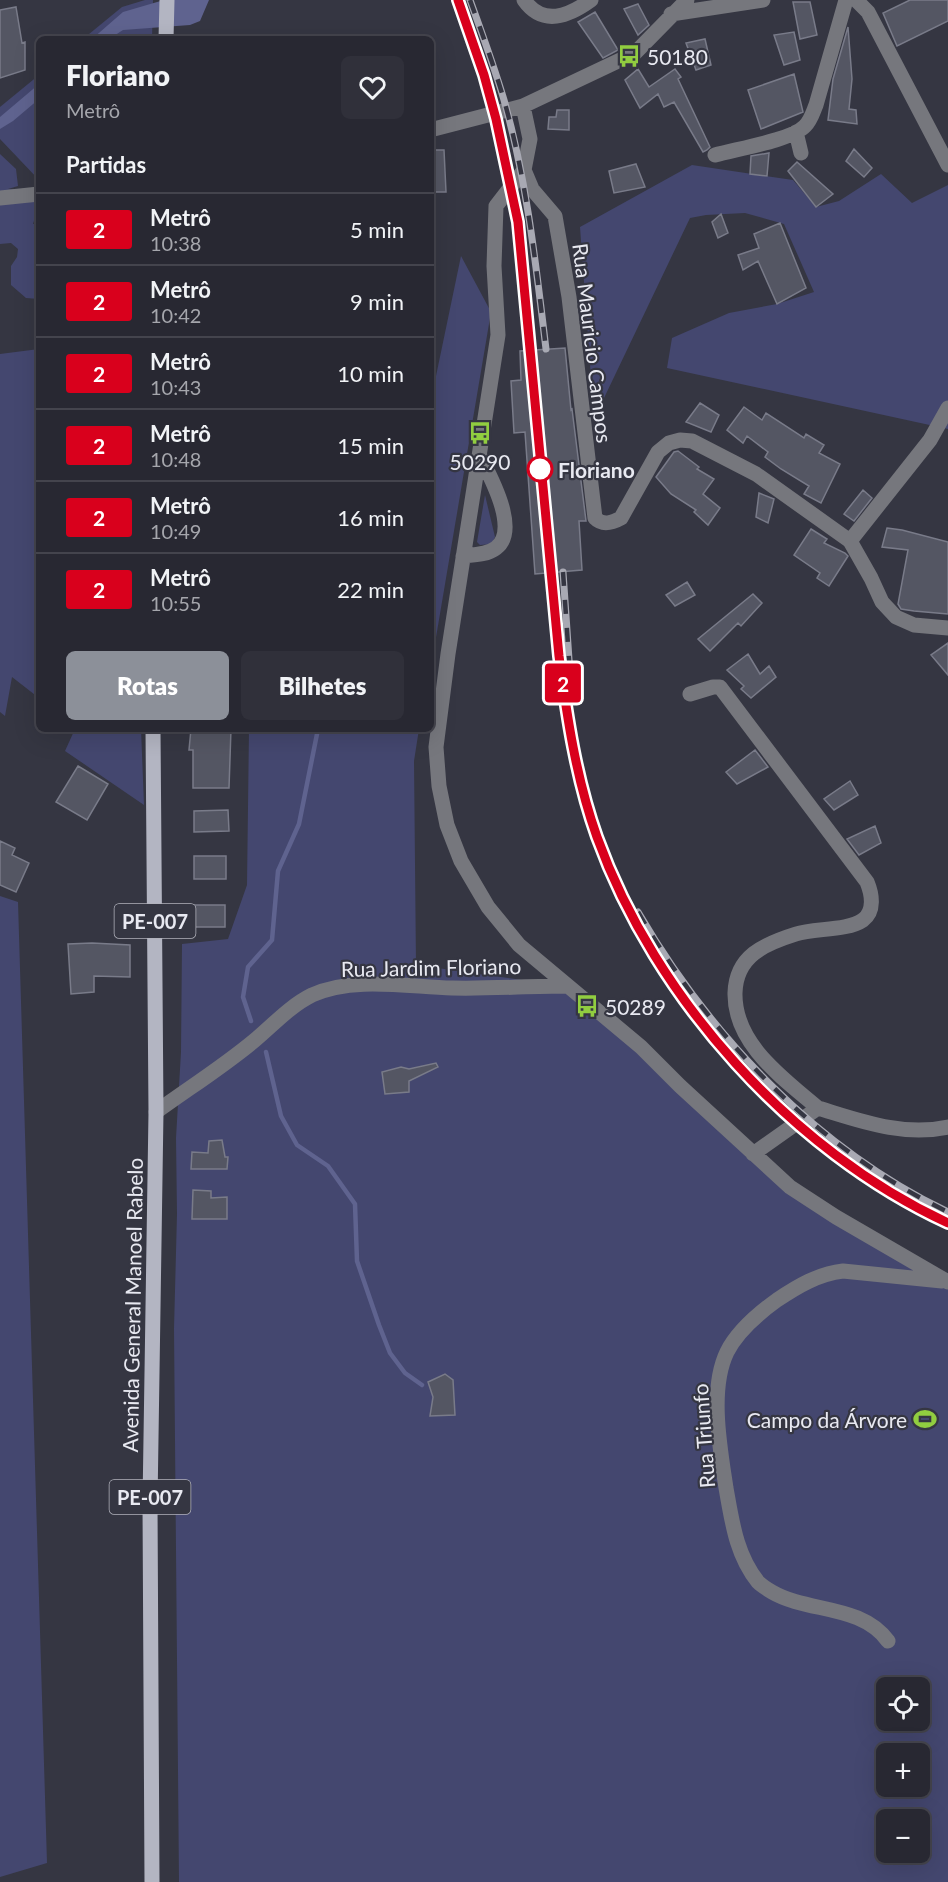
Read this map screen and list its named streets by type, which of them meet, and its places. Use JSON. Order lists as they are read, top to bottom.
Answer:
{
  "streets": {
    "main road": ["PE-007", "Avenida General Manoel Rabelo"],
    "street": ["Rua Mauricio Campos", "Rua Jardim Floriano", "Rua Triunfo"]
  },
  "crossings": [
    ["Rua Mauricio Campos", "Rua Jardim Floriano"],
    ["Rua Jardim Floriano", "Avenida General Manoel Rabelo"],
    ["Rua Jardim Floriano", "Rua Triunfo"]
  ],
  "places": {
    "bus stop": ["50180", "50290", "50289"],
    "other": ["Floriano"],
    "sports": ["Campo da Árvore"]
  },
  "lines": ["metro line 2"],
  "page": {
    "on_map": "2",
    "heading": [
      ["Floriano", "Metrô"],
      "Partidas"
    ],
    "list": [
      {
        "mark": "2",
        "name": "Metrô",
        "note": "10:38",
        "value": "5 min"
      },
      {
        "mark": "2",
        "name": "Metrô",
        "note": "10:42",
        "value": "9 min"
      },
      {
        "mark": "2",
        "name": "Metrô",
        "note": "10:43",
        "value": "10 min"
      },
      {
        "mark": "2",
        "name": "Metrô",
        "note": "10:48",
        "value": "15 min"
      },
      {
        "mark": "2",
        "name": "Metrô",
        "note": "10:49",
        "value": "16 min"
      },
      {
        "mark": "2",
        "name": "Metrô",
        "note": "10:55",
        "value": "22 min"
      }
    ],
    "buttons": ["Rotas", "Bilhetes"],
    "map_buttons": ["+", "−"]
  }
}
